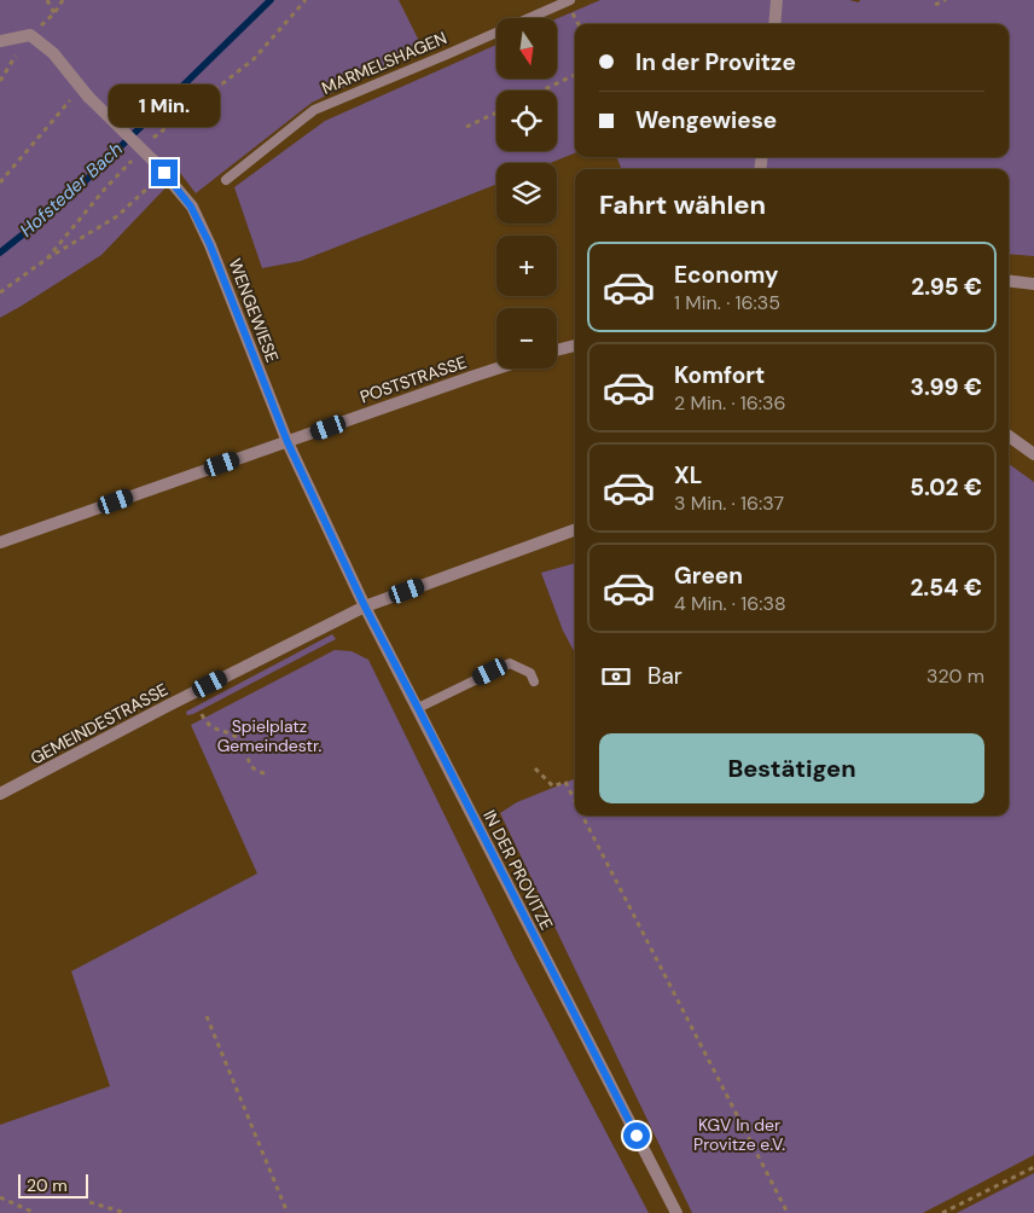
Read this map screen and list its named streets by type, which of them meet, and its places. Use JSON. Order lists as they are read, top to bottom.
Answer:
{
  "streets": {
    "street": [
      "WENGEWIESE",
      "POSTSTRASSE",
      "GEMEINDESTRASSE",
      "IN DER PROVITZE"
    ],
    "lane": ["MARMELSHAGEN"]
  },
  "crossings": [
    ["WENGEWIESE", "POSTSTRASSE"],
    ["WENGEWIESE", "IN DER PROVITZE"],
    ["POSTSTRASSE", "IN DER PROVITZE"],
    ["GEMEINDESTRASSE", "IN DER PROVITZE"]
  ],
  "water": ["Hofsteder Bach"],
  "parks": ["Spielplatz Gemeindestr.", "KGV In der Provitze e.V."],
  "scale_bar": "20 m",
  "north": "bottom",
  "page": {
    "map_buttons": ["+", "−"],
    "banner": ["In der Provitze", "Wengewiese"],
    "bubble": "1 Min.",
    "heading": "Fahrt wählen",
    "list": [
      {
        "name": "Economy",
        "note": "1 Min. · 16:35",
        "value": "2.95 €"
      },
      {
        "name": "Komfort",
        "note": "2 Min. · 16:36",
        "value": "3.99 €"
      },
      {
        "name": "XL",
        "note": "3 Min. · 16:37",
        "value": "5.02 €"
      },
      {
        "name": "Green",
        "note": "4 Min. · 16:38",
        "value": "2.54 €"
      }
    ],
    "pay": ["Bar", "320 m"],
    "buttons": "Bestätigen",
    "scale": "20 m"
  }
}
